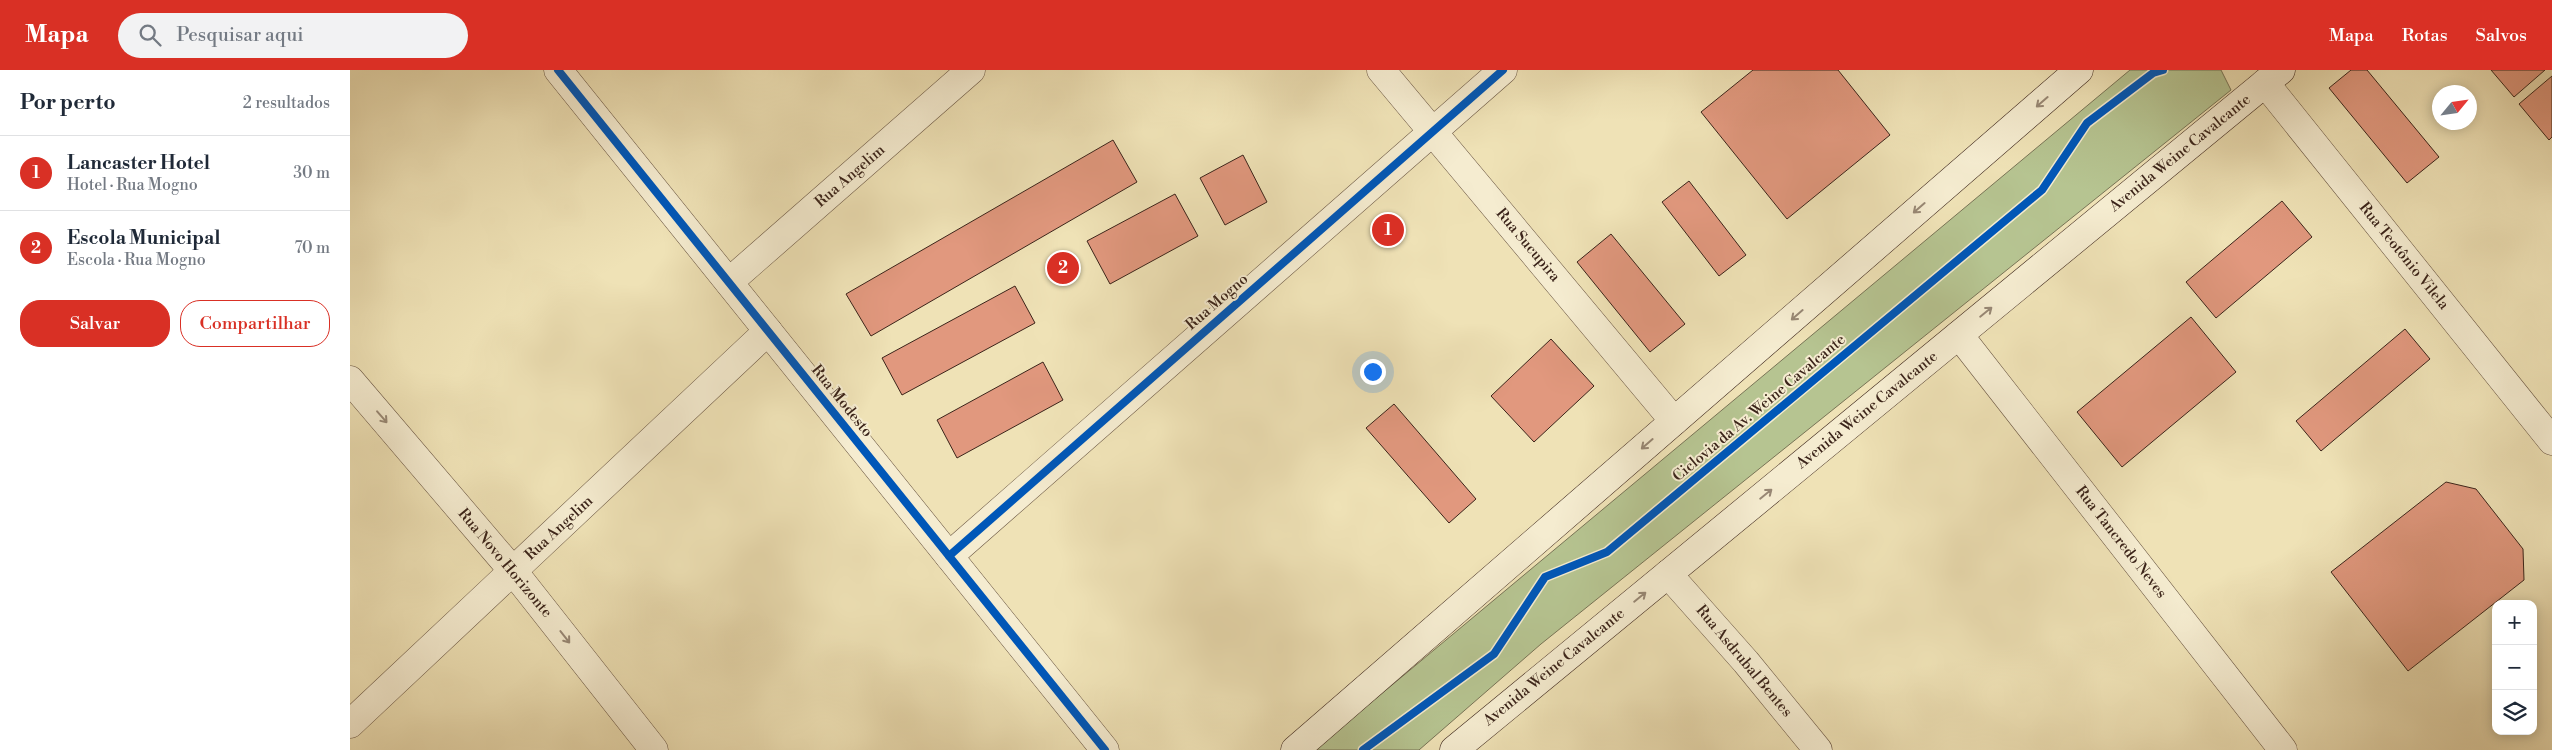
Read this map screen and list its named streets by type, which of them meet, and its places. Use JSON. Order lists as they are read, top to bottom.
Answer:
{
  "streets": {
    "street": [
      "Avenida Weine Cavalcante",
      "Rua Angelim",
      "Rua Sucupira",
      "Rua Teotônio Vilela",
      "Rua Mogno",
      "Rua Modesto",
      "Rua Tancredo Neves",
      "Rua Novo Horizonte",
      "Rua Asdrubal Bentes"
    ],
    "cycle path": ["Ciclovia da Av. Weine Cavalcante"]
  },
  "crossings": [
    ["Avenida Weine Cavalcante", "Rua Teotônio Vilela"],
    ["Avenida Weine Cavalcante", "Rua Tancredo Neves"],
    ["Avenida Weine Cavalcante", "Rua Asdrubal Bentes"],
    ["Rua Angelim", "Rua Modesto"],
    ["Rua Angelim", "Rua Novo Horizonte"],
    ["Rua Sucupira", "Rua Mogno"],
    ["Rua Mogno", "Rua Modesto"]
  ],
  "one_way": ["Rua Novo Horizonte"],
  "north": "top right",
  "page": {
    "header": "Mapa",
    "search": "Pesquisar aqui",
    "nav": ["Mapa", "Rotas", "Salvos"],
    "heading": ["Por perto", "2 resultados"],
    "list": [
      {
        "mark": "1",
        "name": "Lancaster Hotel",
        "note": "Hotel · Rua Mogno",
        "value": "30 m"
      },
      {
        "mark": "2",
        "name": "Escola Municipal",
        "note": "Escola · Rua Mogno",
        "value": "70 m"
      }
    ],
    "pins": ["1", "2"],
    "buttons": ["Salvar", "Compartilhar"],
    "map_buttons": ["+", "−"]
  }
}
